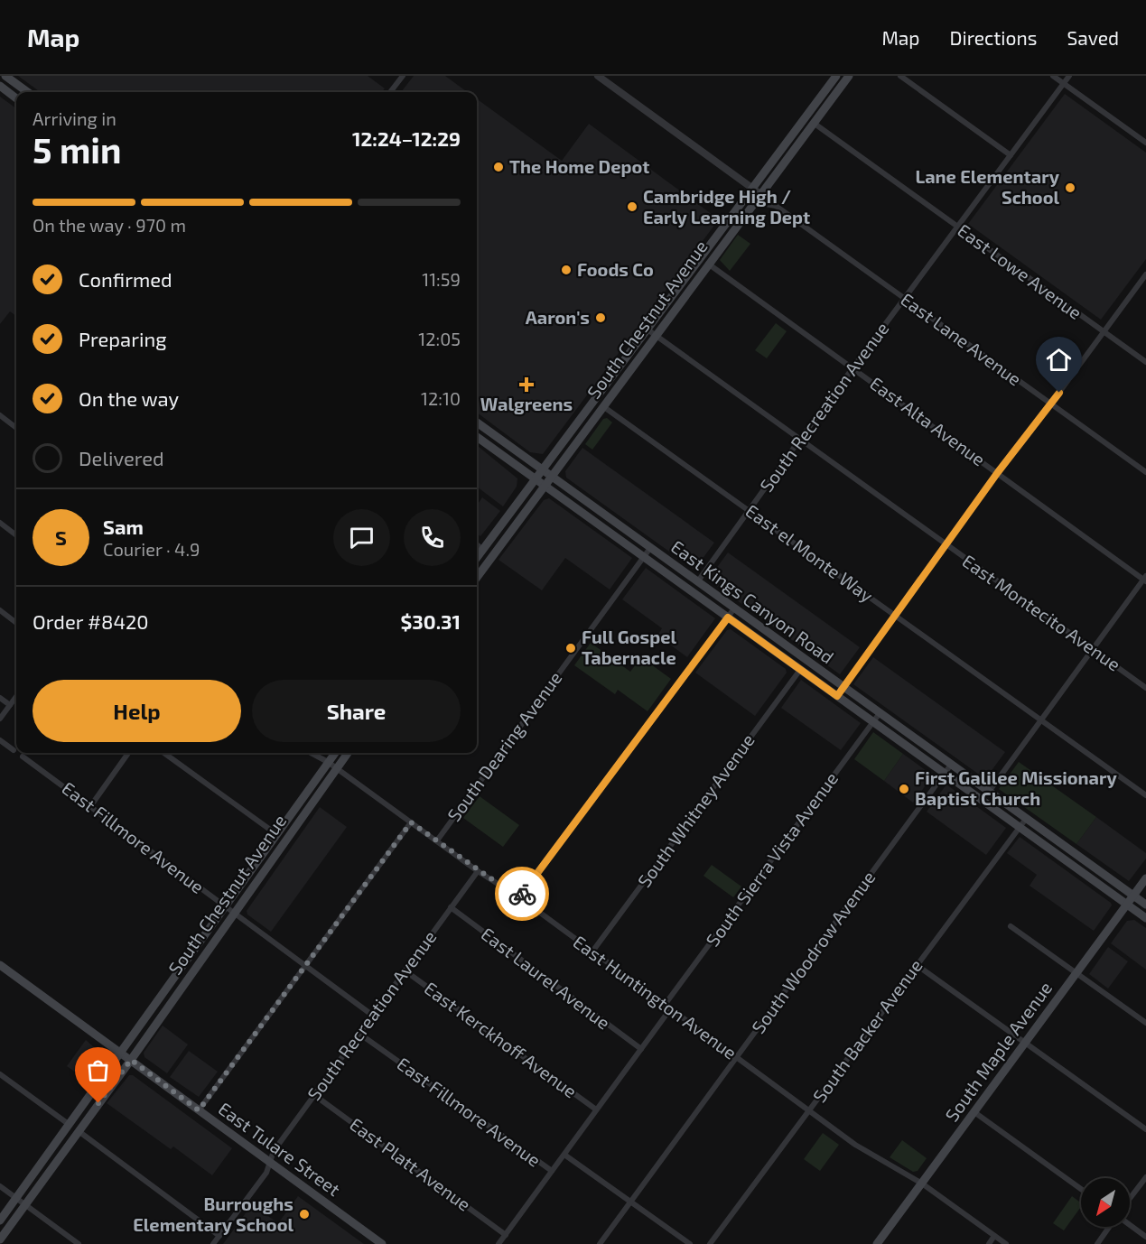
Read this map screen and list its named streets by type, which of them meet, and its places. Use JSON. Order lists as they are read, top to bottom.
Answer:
{
  "streets": {
    "main road": [
      "South Chestnut Avenue",
      "East Kings Canyon Road",
      "South Maple Avenue",
      "East Tulare Street"
    ],
    "street": [
      "East Lowe Avenue",
      "East Lane Avenue",
      "South Recreation Avenue",
      "East Alta Avenue",
      "East el Monte Way",
      "East Montecito Avenue",
      "South Dearing Avenue",
      "South Whitney Avenue",
      "East Fillmore Avenue",
      "South Sierra Vista Avenue",
      "South Woodrow Avenue",
      "East Laurel Avenue",
      "East Huntington Avenue",
      "South Backer Avenue",
      "East Kerckhoff Avenue",
      "East Platt Avenue"
    ]
  },
  "crossings": [
    ["East Lowe Avenue", "South Chestnut Avenue"],
    ["East Lowe Avenue", "South Recreation Avenue"],
    ["South Chestnut Avenue", "East Lane Avenue"],
    ["South Chestnut Avenue", "East Alta Avenue"],
    ["South Chestnut Avenue", "East el Monte Way"],
    ["South Chestnut Avenue", "East Kings Canyon Road"],
    ["South Chestnut Avenue", "East Montecito Avenue"],
    ["South Chestnut Avenue", "East Fillmore Avenue"],
    ["South Chestnut Avenue", "East Huntington Avenue"],
    ["South Chestnut Avenue", "East Tulare Street"],
    ["East Lane Avenue", "South Recreation Avenue"],
    ["South Recreation Avenue", "East Alta Avenue"],
    ["South Recreation Avenue", "East el Monte Way"],
    ["South Recreation Avenue", "East Kings Canyon Road"],
    ["South Recreation Avenue", "East Montecito Avenue"],
    ["South Recreation Avenue", "East Fillmore Avenue"],
    ["South Recreation Avenue", "East Laurel Avenue"],
    ["South Recreation Avenue", "East Huntington Avenue"],
    ["South Recreation Avenue", "East Kerckhoff Avenue"],
    ["South Recreation Avenue", "East Tulare Street"],
    ["South Recreation Avenue", "East Platt Avenue"],
    ["East Kings Canyon Road", "South Dearing Avenue"],
    ["East Kings Canyon Road", "South Whitney Avenue"],
    ["East Kings Canyon Road", "South Sierra Vista Avenue"],
    ["East Kings Canyon Road", "South Woodrow Avenue"],
    ["East Kings Canyon Road", "South Backer Avenue"],
    ["East Kings Canyon Road", "South Maple Avenue"],
    ["South Dearing Avenue", "East Huntington Avenue"],
    ["South Whitney Avenue", "East Huntington Avenue"],
    ["East Fillmore Avenue", "South Woodrow Avenue"],
    ["South Sierra Vista Avenue", "East Huntington Avenue"],
    ["South Woodrow Avenue", "East Huntington Avenue"],
    ["East Huntington Avenue", "South Backer Avenue"],
    ["East Huntington Avenue", "South Maple Avenue"]
  ],
  "places": {
    "other": [
      "The Home Depot",
      "Lane Elementary School",
      "Cambridge High / Early Learning Dept",
      "Foods Co",
      "Aaron's",
      "Full Gospel Tabernacle",
      "First Galilee Missionary Baptist Church",
      "Burroughs Elementary School"
    ],
    "health": ["Walgreens"]
  },
  "north": "bottom left",
  "page": {
    "header": "Map",
    "nav": ["Map", "Directions", "Saved"],
    "heading": ["5 min", "Arriving in", "12:24–12:29"],
    "panel": [
      "Sam",
      "Courier · 4.9",
      "Order #8420",
      "$30.31"
    ],
    "bar": "On the way · 970 m",
    "list": [
      ["Confirmed", "11:59"],
      ["Preparing", "12:05"],
      ["On the way", "12:10"],
      "Delivered"
    ],
    "round": "S",
    "buttons": ["Help", "Share"]
  }
}
